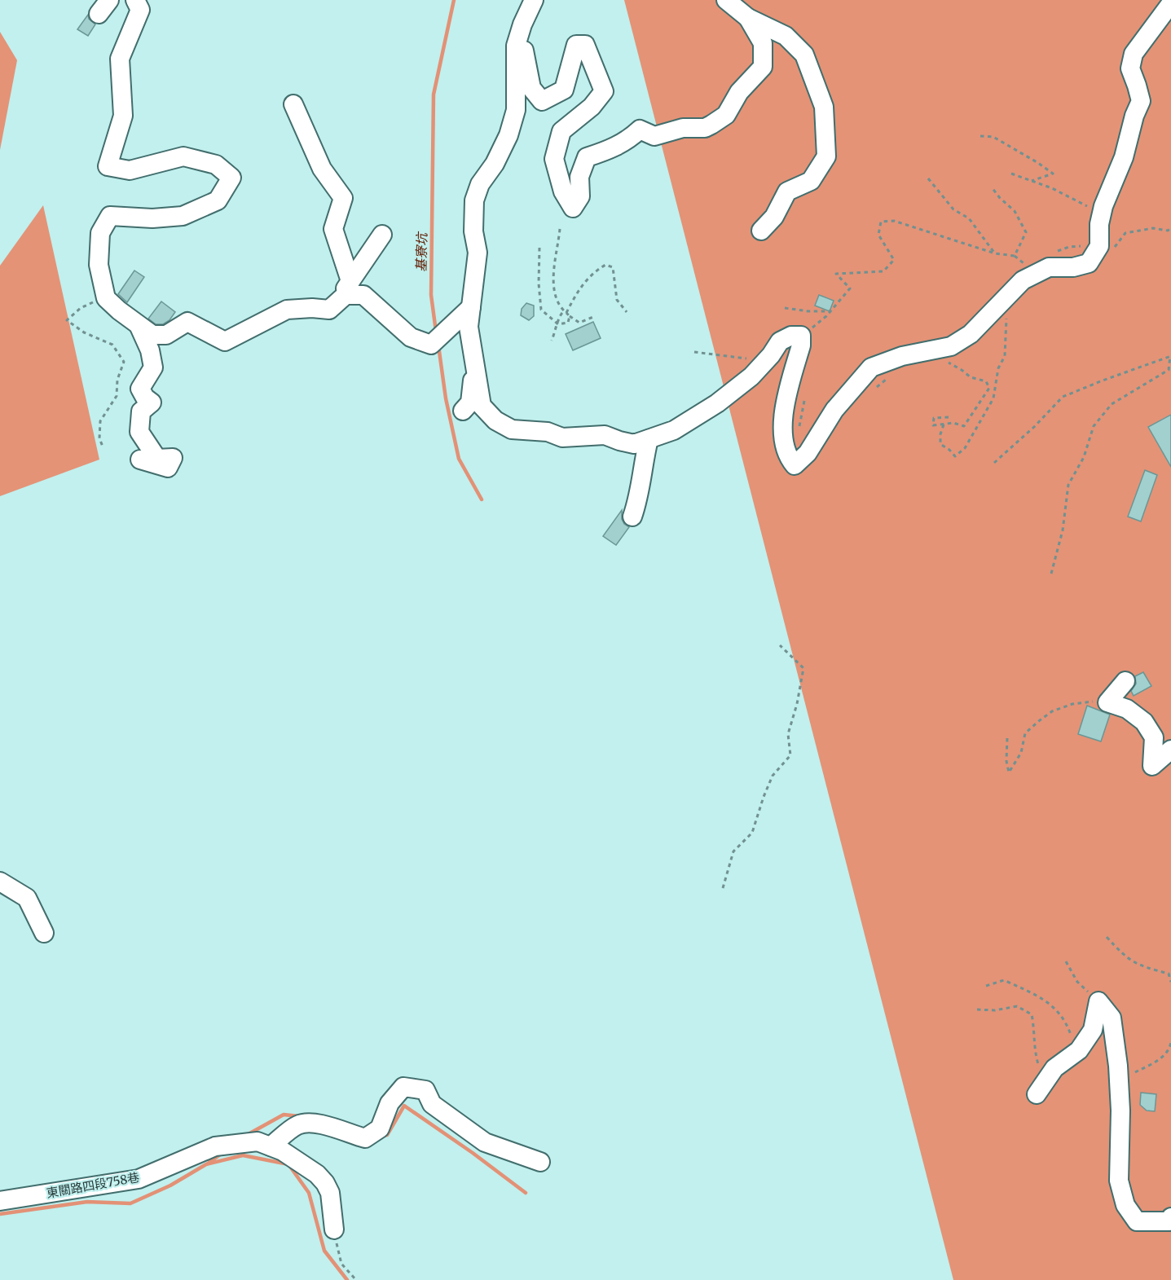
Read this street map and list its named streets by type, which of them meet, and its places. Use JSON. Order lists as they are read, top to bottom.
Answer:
{
  "streets": {
    "street": ["東關路四段758巷"]
  },
  "water": ["基寮坑"]
}
